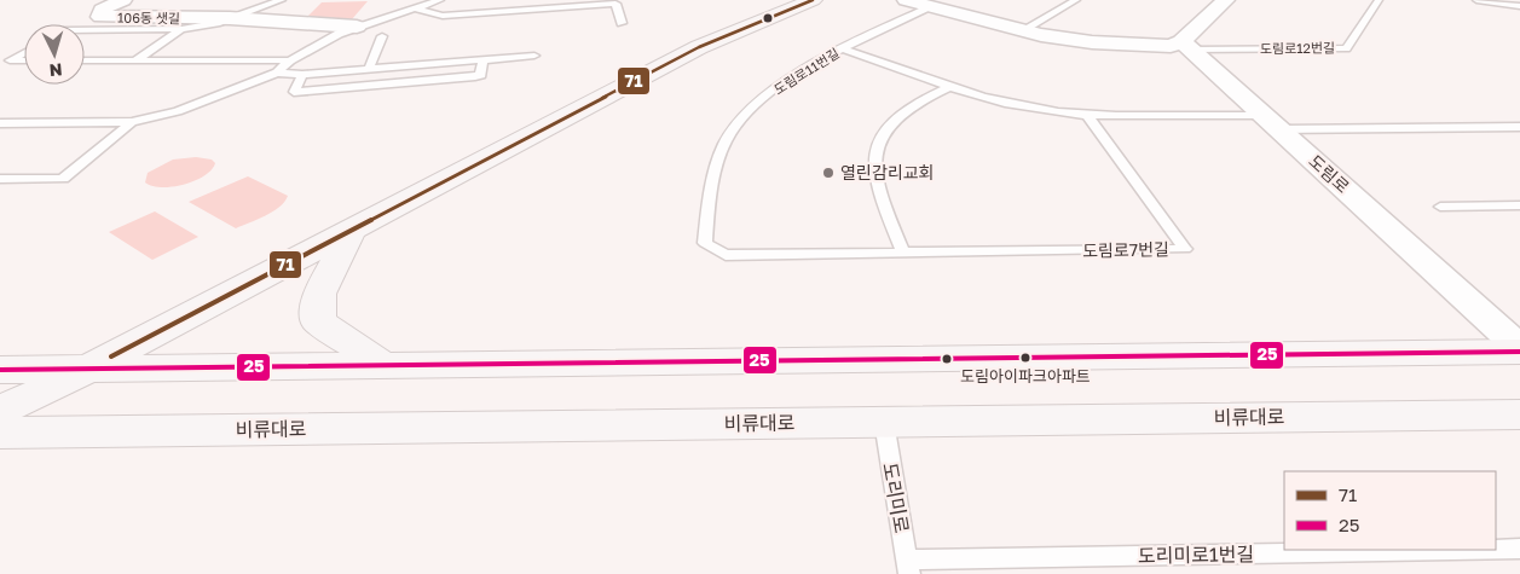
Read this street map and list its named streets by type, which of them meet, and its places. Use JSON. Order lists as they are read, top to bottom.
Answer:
{
  "streets": {
    "main road": ["비류대로"],
    "street": ["106동 샛길", "도림로"],
    "lane": [
      "도림로12번길",
      "도림로11번길",
      "도림로7번길",
      "도리미로",
      "도리미로1번길"
    ]
  },
  "crossings": [
    ["도림로12번길", "도림로"],
    ["도림로11번길", "도림로7번길"],
    ["비류대로", "도리미로"],
    ["도리미로", "도리미로1번길"]
  ],
  "places": ["열린감리교회", "도림아이파크아파트"],
  "lines": ["transit line 71", "transit line 25"],
  "legend": ["71", "25"],
  "north": "bottom"
}
